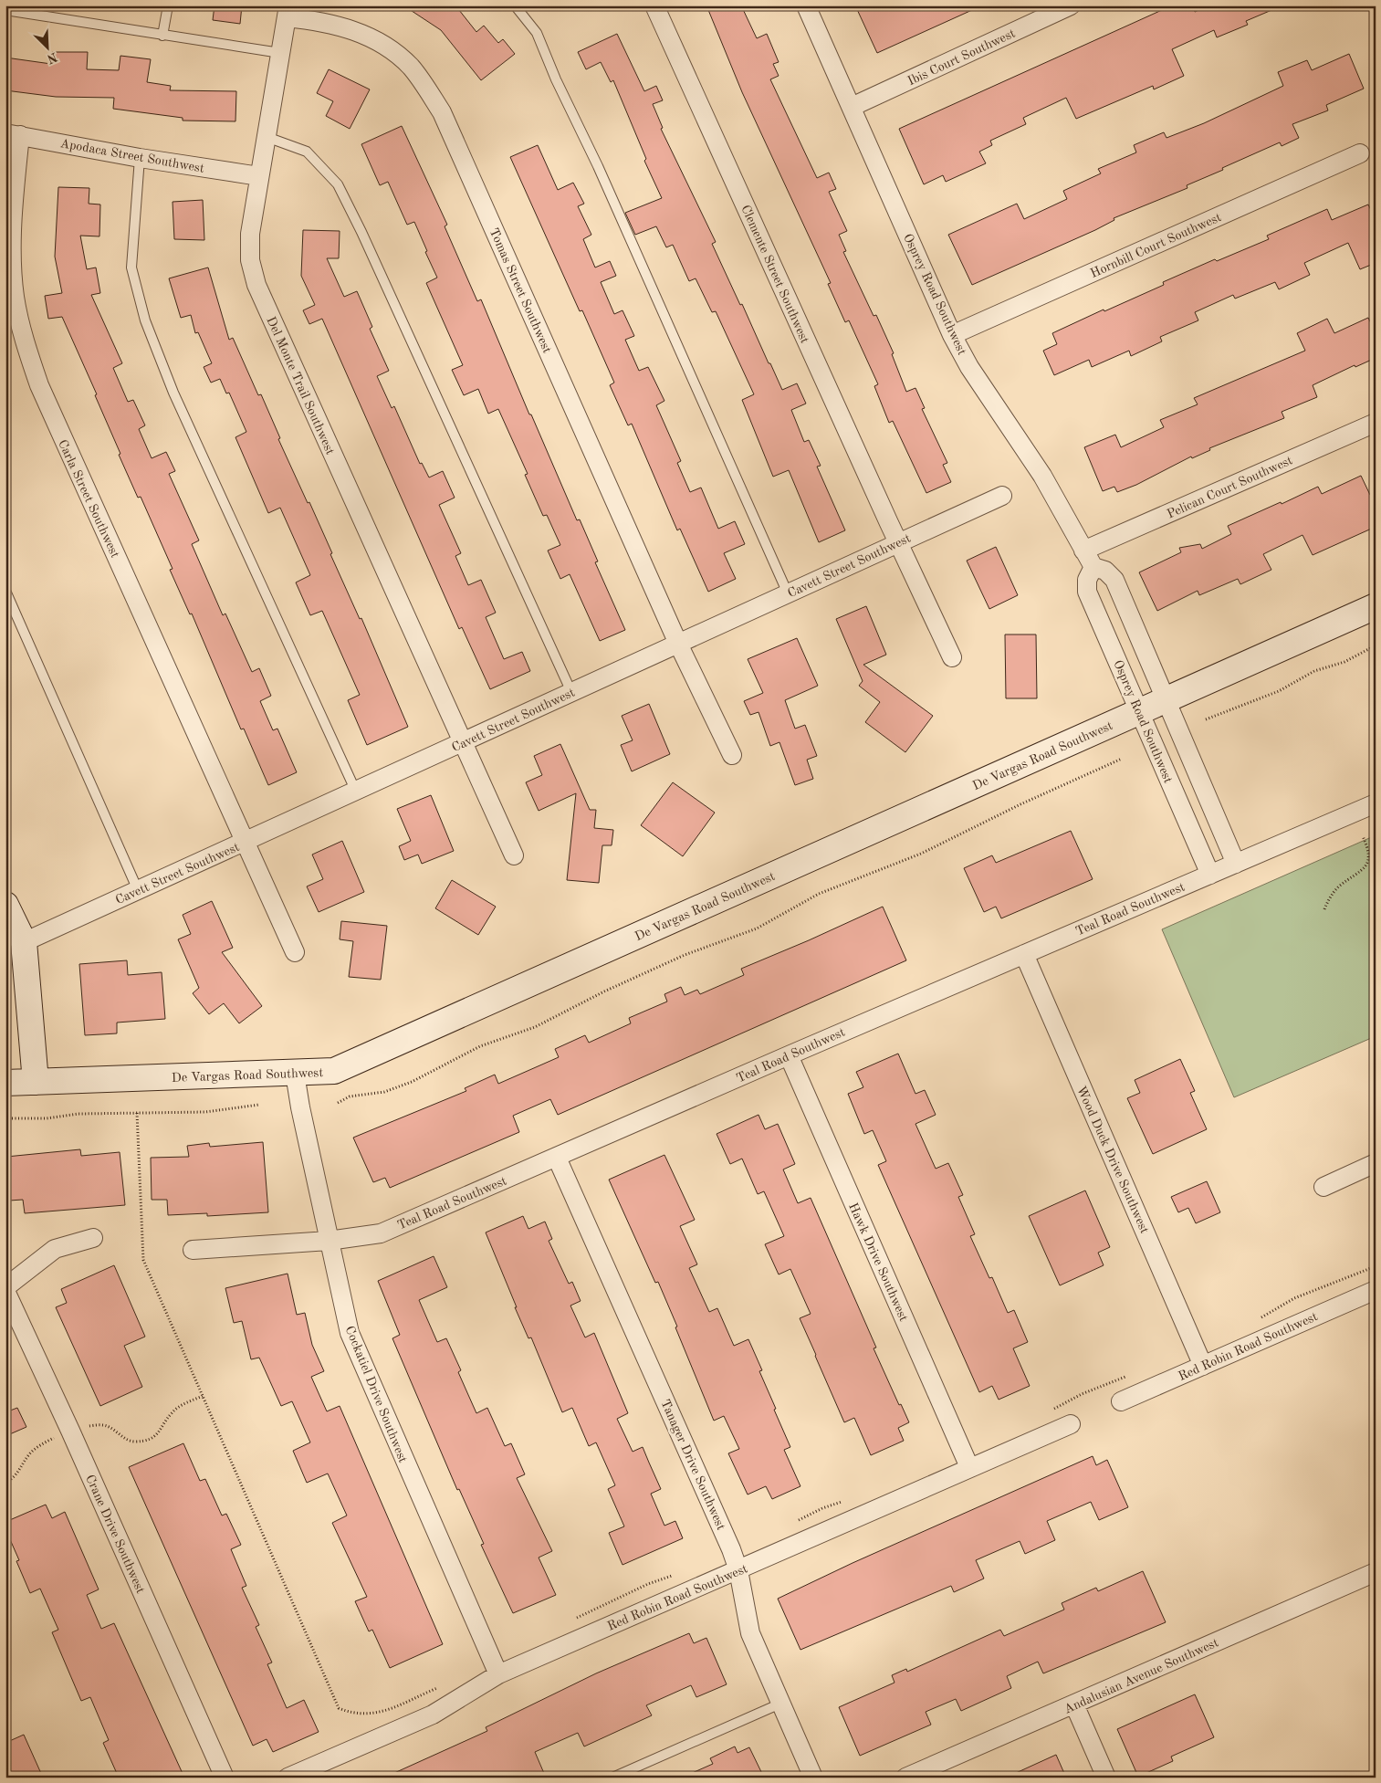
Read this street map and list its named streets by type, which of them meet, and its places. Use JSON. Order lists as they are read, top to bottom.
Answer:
{
  "streets": {
    "street": [
      "Ibis Court Southwest",
      "Apodaca Street Southwest",
      "Hornbill Court Southwest",
      "Clemente Street Southwest",
      "Tomas Street Southwest",
      "Osprey Road Southwest",
      "Del Monte Trail Southwest",
      "Pelican Court Southwest",
      "Carla Street Southwest",
      "Cavett Street Southwest",
      "De Vargas Road Southwest",
      "Teal Road Southwest",
      "Wood Duck Drive Southwest",
      "Hawk Drive Southwest",
      "Red Robin Road Southwest",
      "Cockatiel Drive Southwest",
      "Tanager Drive Southwest",
      "Crane Drive Southwest",
      "Andalusian Avenue Southwest"
    ]
  },
  "crossings": [
    ["Ibis Court Southwest", "Osprey Road Southwest"],
    ["Apodaca Street Southwest", "Del Monte Trail Southwest"],
    ["Apodaca Street Southwest", "Carla Street Southwest"],
    ["Hornbill Court Southwest", "Osprey Road Southwest"],
    ["Clemente Street Southwest", "Cavett Street Southwest"],
    ["Tomas Street Southwest", "Del Monte Trail Southwest"],
    ["Tomas Street Southwest", "Cavett Street Southwest"],
    ["Osprey Road Southwest", "Pelican Court Southwest"],
    ["Osprey Road Southwest", "De Vargas Road Southwest"],
    ["Osprey Road Southwest", "Teal Road Southwest"],
    ["Del Monte Trail Southwest", "Cavett Street Southwest"],
    ["Carla Street Southwest", "Cavett Street Southwest"],
    ["De Vargas Road Southwest", "Cockatiel Drive Southwest"],
    ["Teal Road Southwest", "Wood Duck Drive Southwest"],
    ["Teal Road Southwest", "Hawk Drive Southwest"],
    ["Teal Road Southwest", "Cockatiel Drive Southwest"],
    ["Teal Road Southwest", "Tanager Drive Southwest"],
    ["Wood Duck Drive Southwest", "Red Robin Road Southwest"],
    ["Hawk Drive Southwest", "Red Robin Road Southwest"],
    ["Red Robin Road Southwest", "Cockatiel Drive Southwest"],
    ["Red Robin Road Southwest", "Tanager Drive Southwest"]
  ],
  "north": "bottom right"
}
